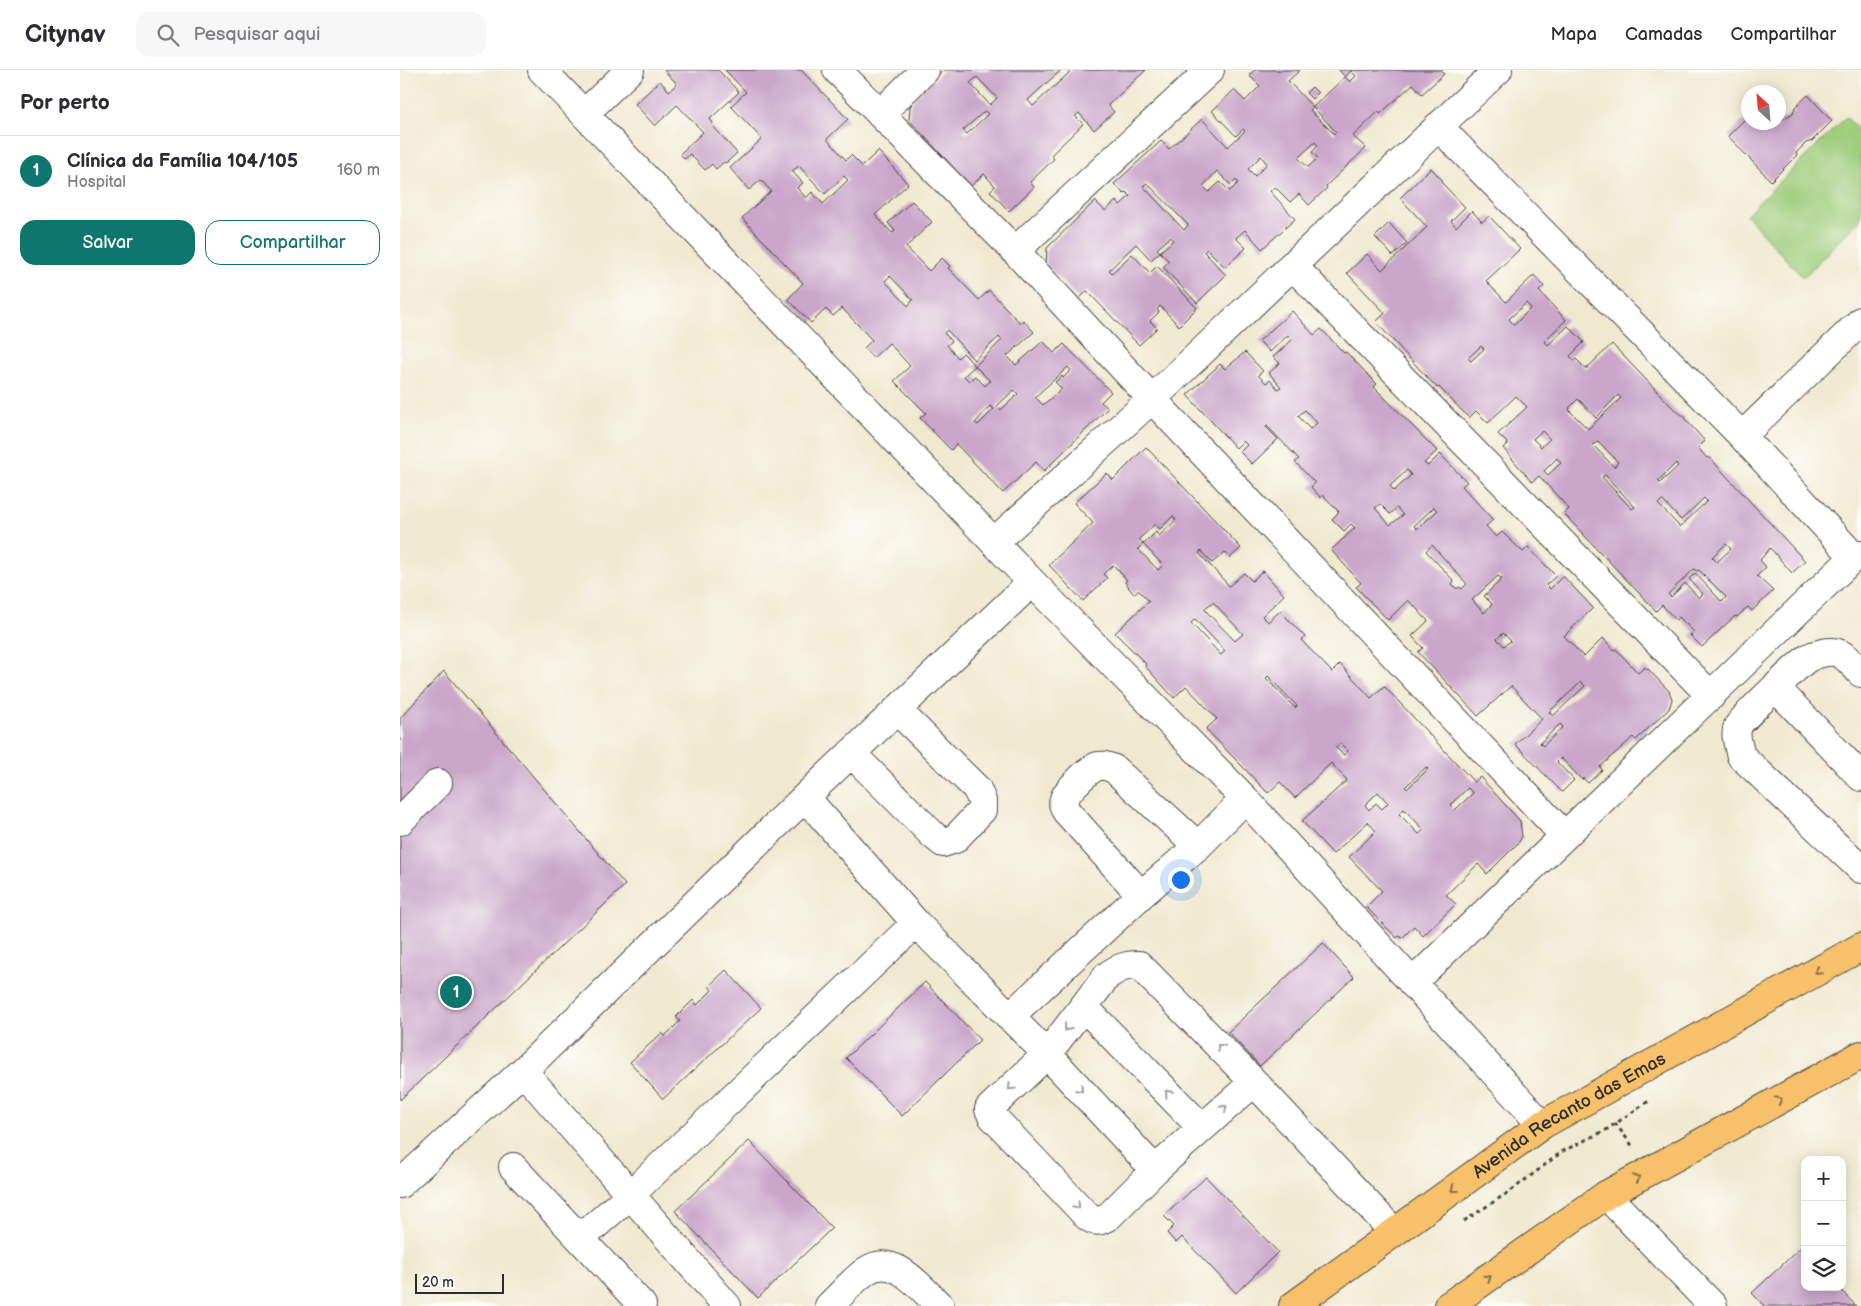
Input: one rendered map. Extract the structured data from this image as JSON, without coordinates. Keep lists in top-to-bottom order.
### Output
{
  "streets": {
    "main road": ["Avenida Recanto das Emas"]
  },
  "scale_bar": "20 m",
  "north": "top left",
  "page": {
    "header": "Citynav",
    "search": "Pesquisar aqui",
    "nav": ["Mapa", "Camadas", "Compartilhar"],
    "heading": "Por perto",
    "list": [
      {
        "mark": "1",
        "name": "Clínica da Família 104/105",
        "note": "Hospital",
        "value": "160 m"
      }
    ],
    "buttons": ["Salvar", "Compartilhar"],
    "pins": "1",
    "map_buttons": ["+", "−"],
    "scale": "20 m"
  }
}
